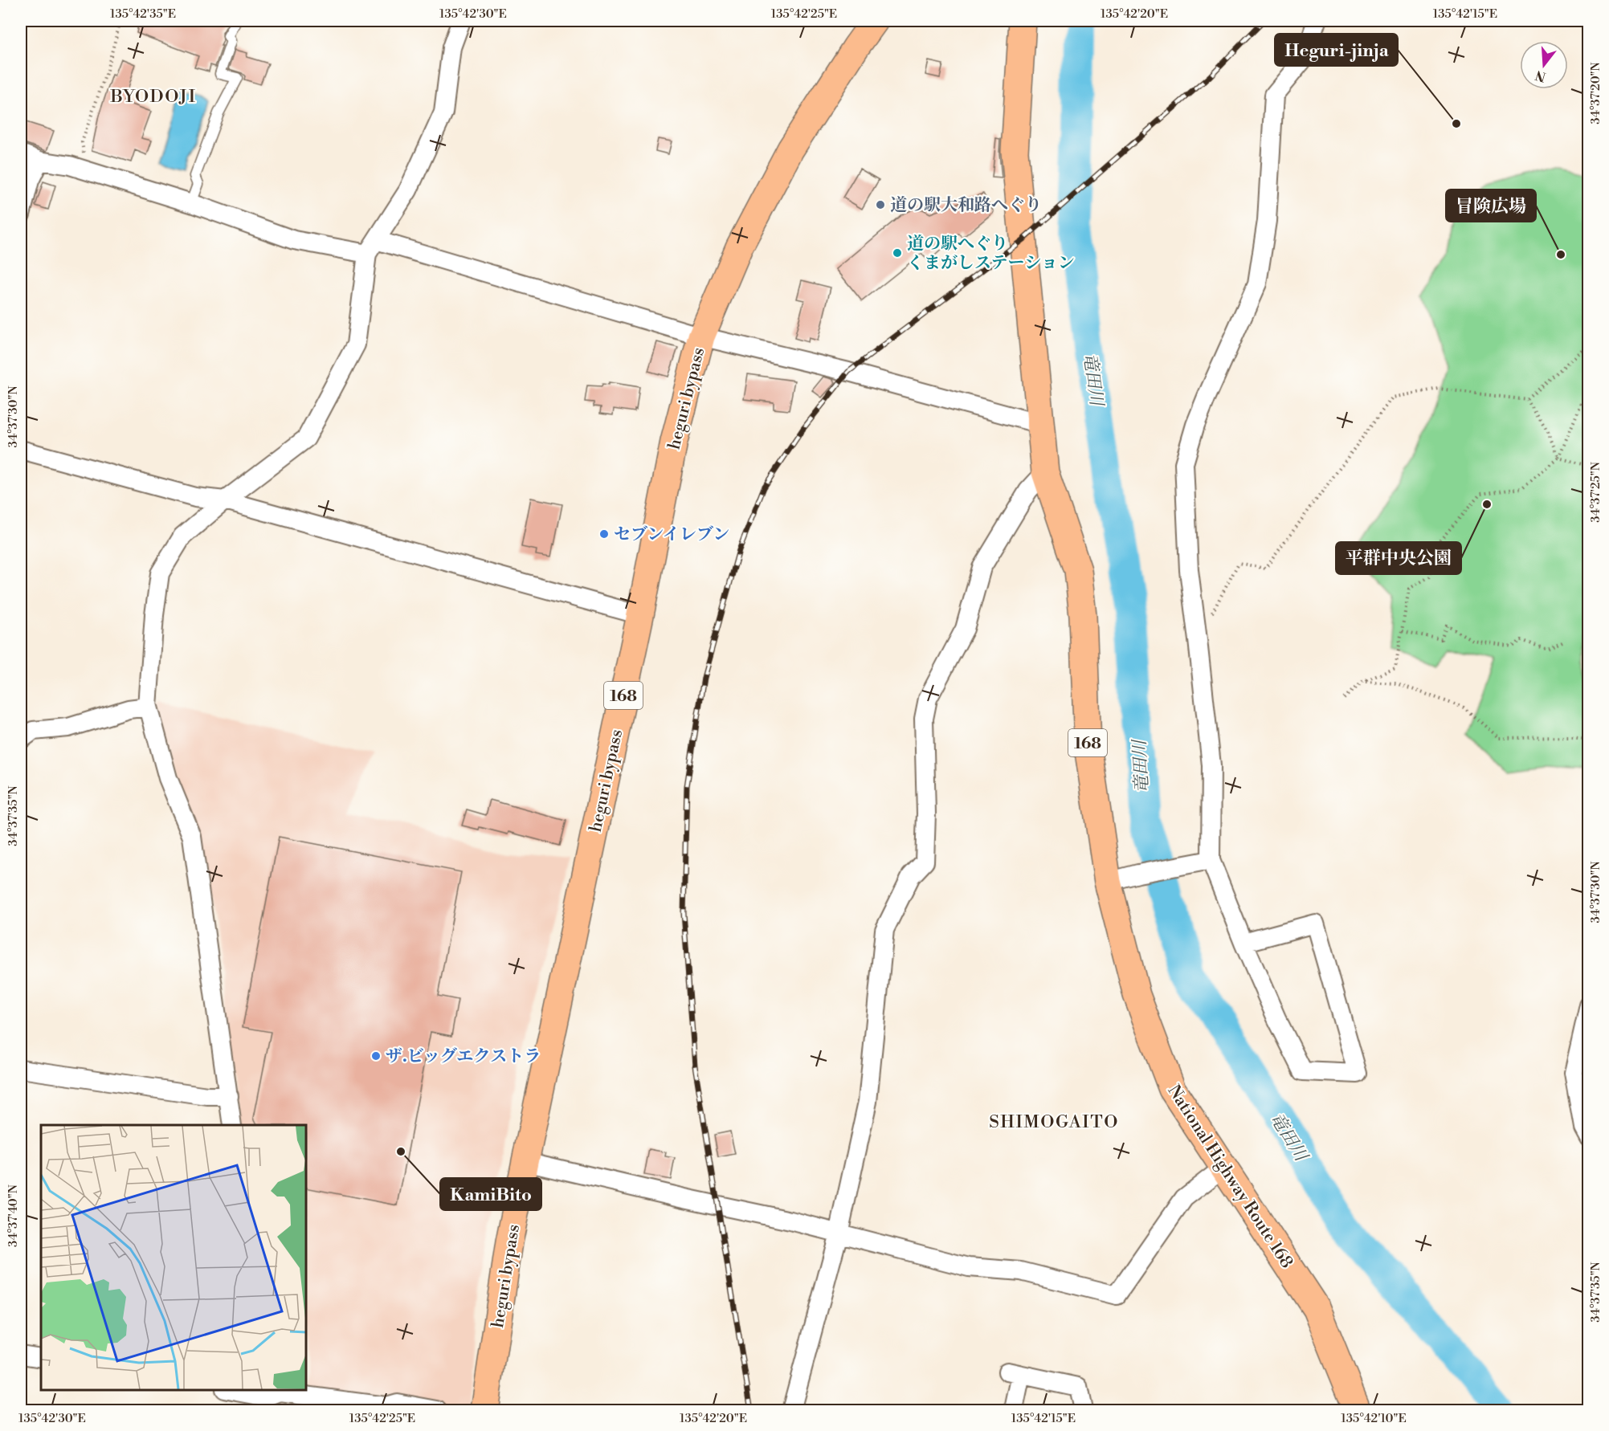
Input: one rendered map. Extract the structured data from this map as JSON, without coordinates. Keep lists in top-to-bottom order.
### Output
{
  "streets": {
    "highway": ["heguri bypass", "168", "National Highway Route 168"]
  },
  "districts": ["BYODOJI", "SHIMOGAITO"],
  "water": ["竜田川"],
  "places": [
    "Heguri-jinja",
    "道の駅大和路へぐり",
    "道の駅へぐり くまがしステーション",
    "冒険広場",
    "平群中央公園",
    "セブンイレブン",
    "ザ.ビッグエクストラ",
    "KamiBito"
  ],
  "north": "bottom",
  "coordinates": [
    "135°42'35\"E",
    "135°42'30\"E",
    "135°42'25\"E",
    "135°42'20\"E",
    "135°42'15\"E",
    "34°37'20\"N",
    "34°37'30\"N",
    "34°37'25\"N",
    "34°37'35\"N",
    "34°37'40\"N",
    "135°42'10\"E"
  ]
}
